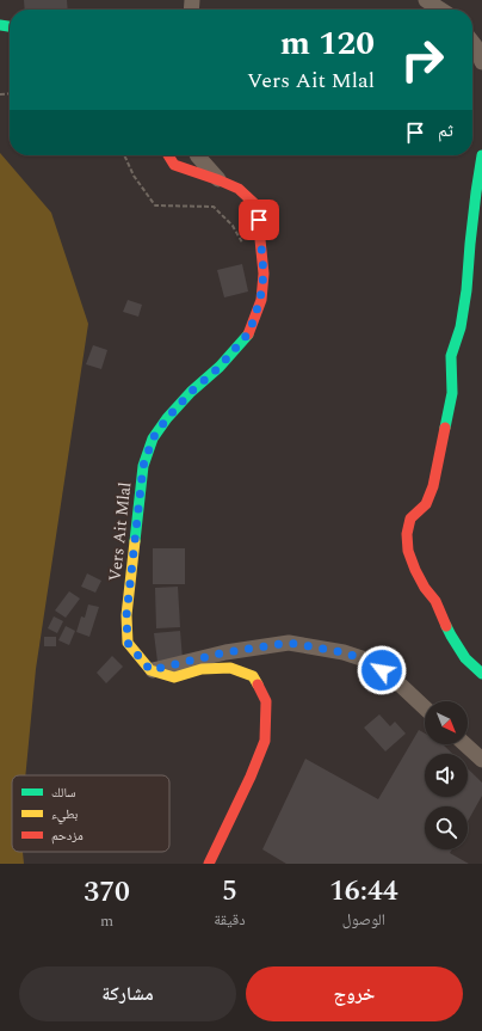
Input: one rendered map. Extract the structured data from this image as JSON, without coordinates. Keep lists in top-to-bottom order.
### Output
{
  "streets": {
    "street": ["Vers Ait Mlal"]
  },
  "legend": ["سالك", "بطيء", "مزدحم"],
  "north": "bottom right",
  "page": {
    "turn": ["120 m", "Vers Ait Mlal"],
    "then": "ثم",
    "eta": [
      "16:44",
      "الوصول",
      "5",
      "دقيقة",
      "370",
      "m"
    ],
    "buttons": ["خروج", "مشاركة"]
  }
}
